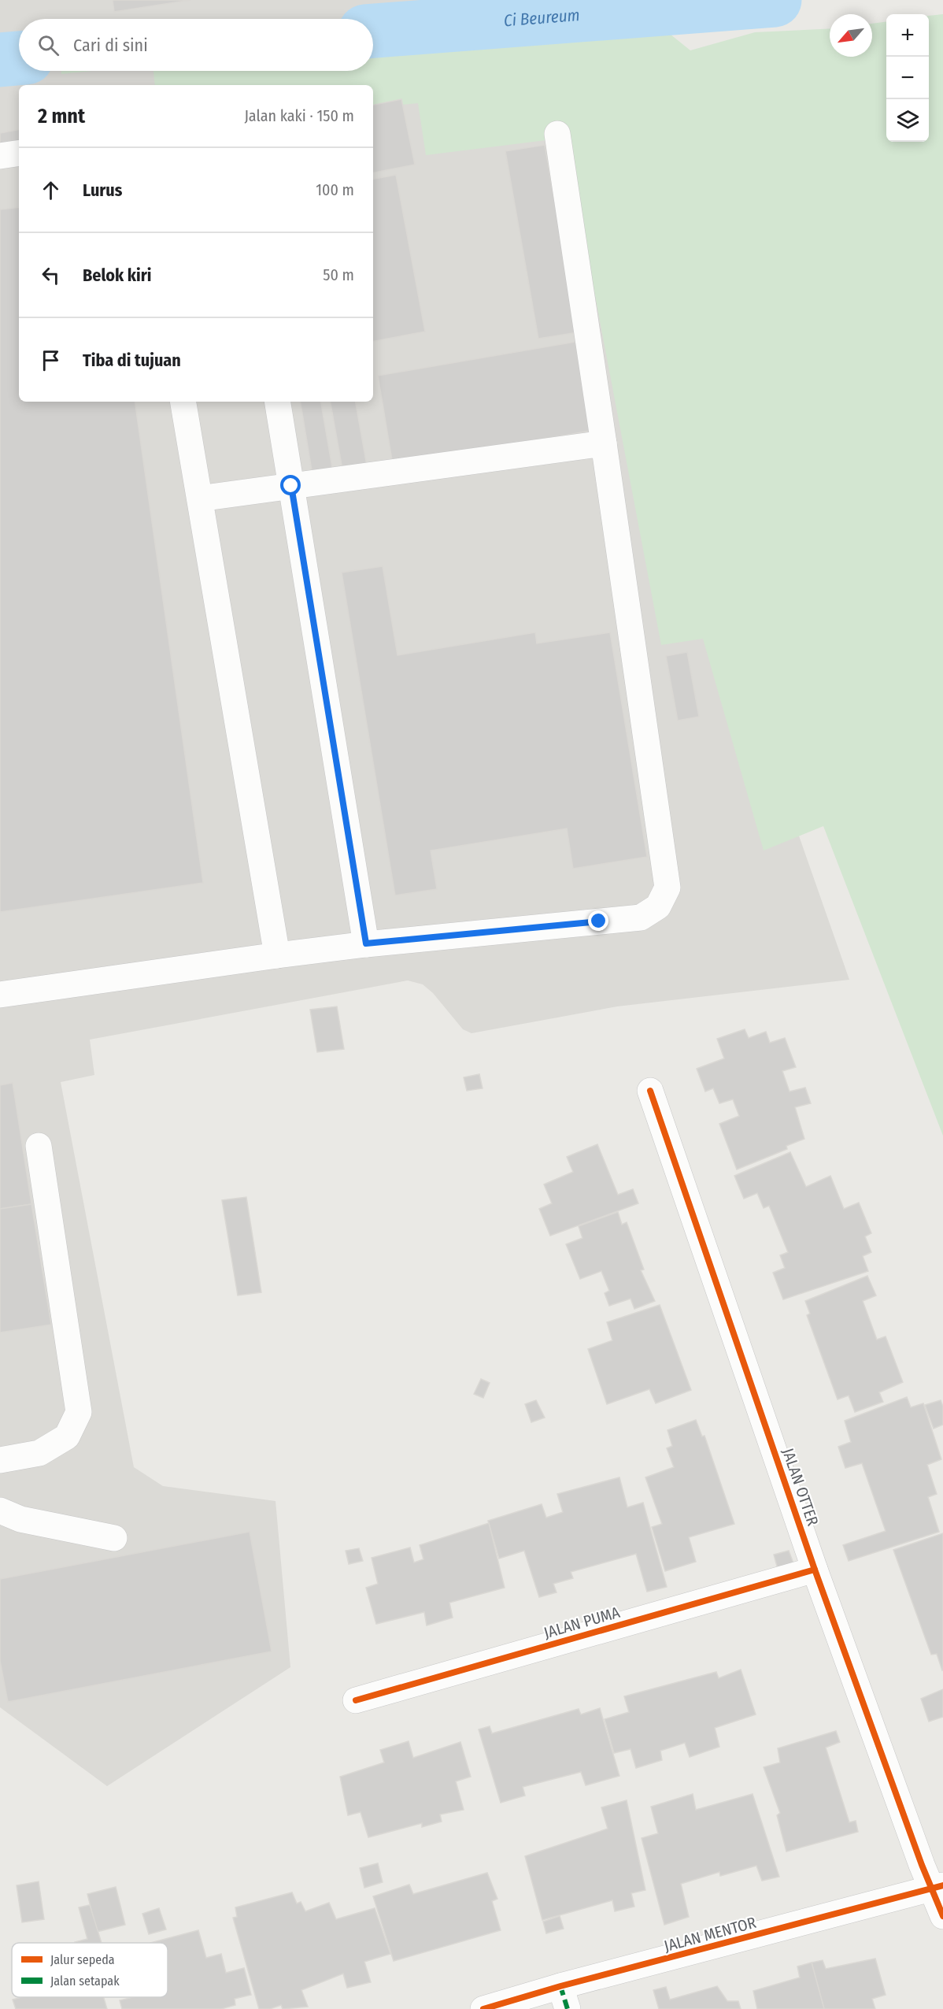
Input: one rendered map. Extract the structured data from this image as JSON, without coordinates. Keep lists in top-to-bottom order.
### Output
{
  "streets": {
    "street": ["JALAN OTTER", "JALAN PUMA", "JALAN MENTOR"]
  },
  "crossings": [
    ["JALAN OTTER", "JALAN PUMA"],
    ["JALAN OTTER", "JALAN MENTOR"]
  ],
  "water": ["Ci Beureum"],
  "legend": ["Jalur sepeda", "Jalan setapak"],
  "north": "bottom left",
  "page": {
    "map_buttons": ["+", "−"],
    "search": "Cari di sini",
    "heading": ["2 mnt", "Jalan kaki · 150 m"],
    "list": [
      ["Lurus", "100 m"],
      ["Belok kiri", "50 m"],
      "Tiba di tujuan"
    ]
  }
}
